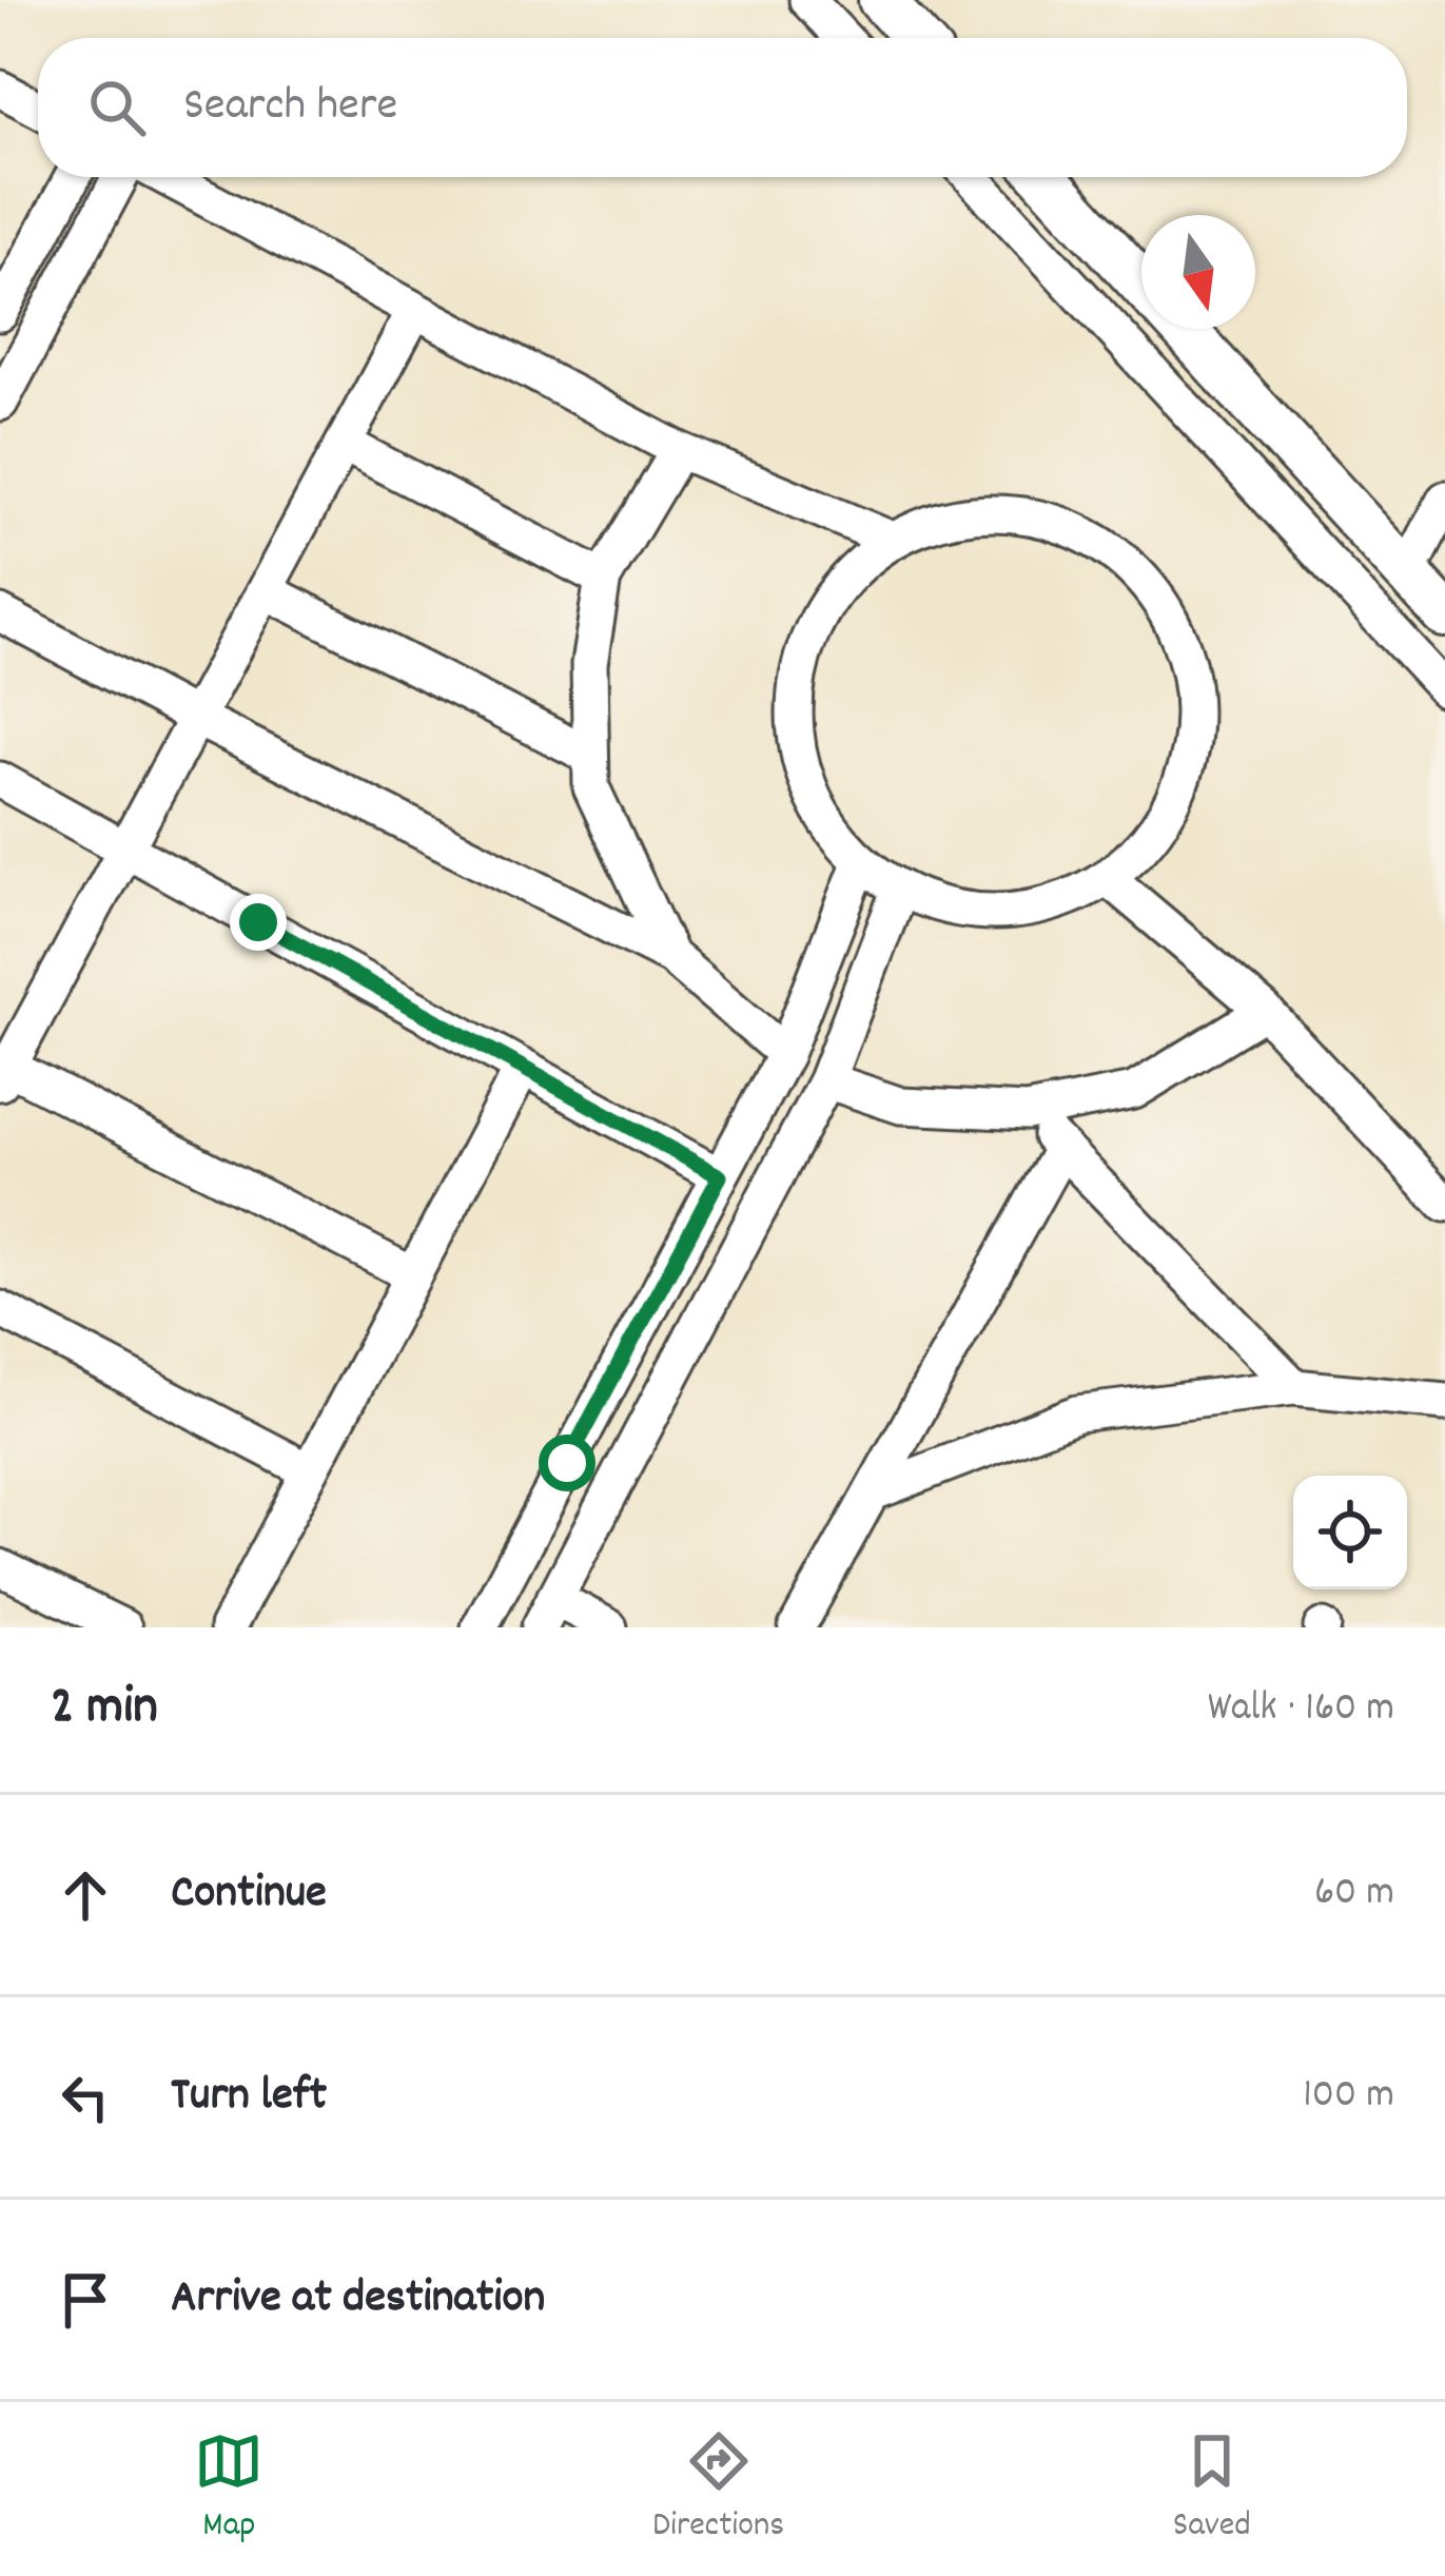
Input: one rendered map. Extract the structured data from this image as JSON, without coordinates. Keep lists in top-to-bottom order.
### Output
{
  "north": "bottom",
  "page": {
    "search": "Search here",
    "heading": ["2 min", "Walk · 160 m"],
    "list": [
      ["Continue", "60 m"],
      ["Turn left", "100 m"],
      "Arrive at destination"
    ],
    "nav": ["Map", "Directions", "Saved"]
  }
}
